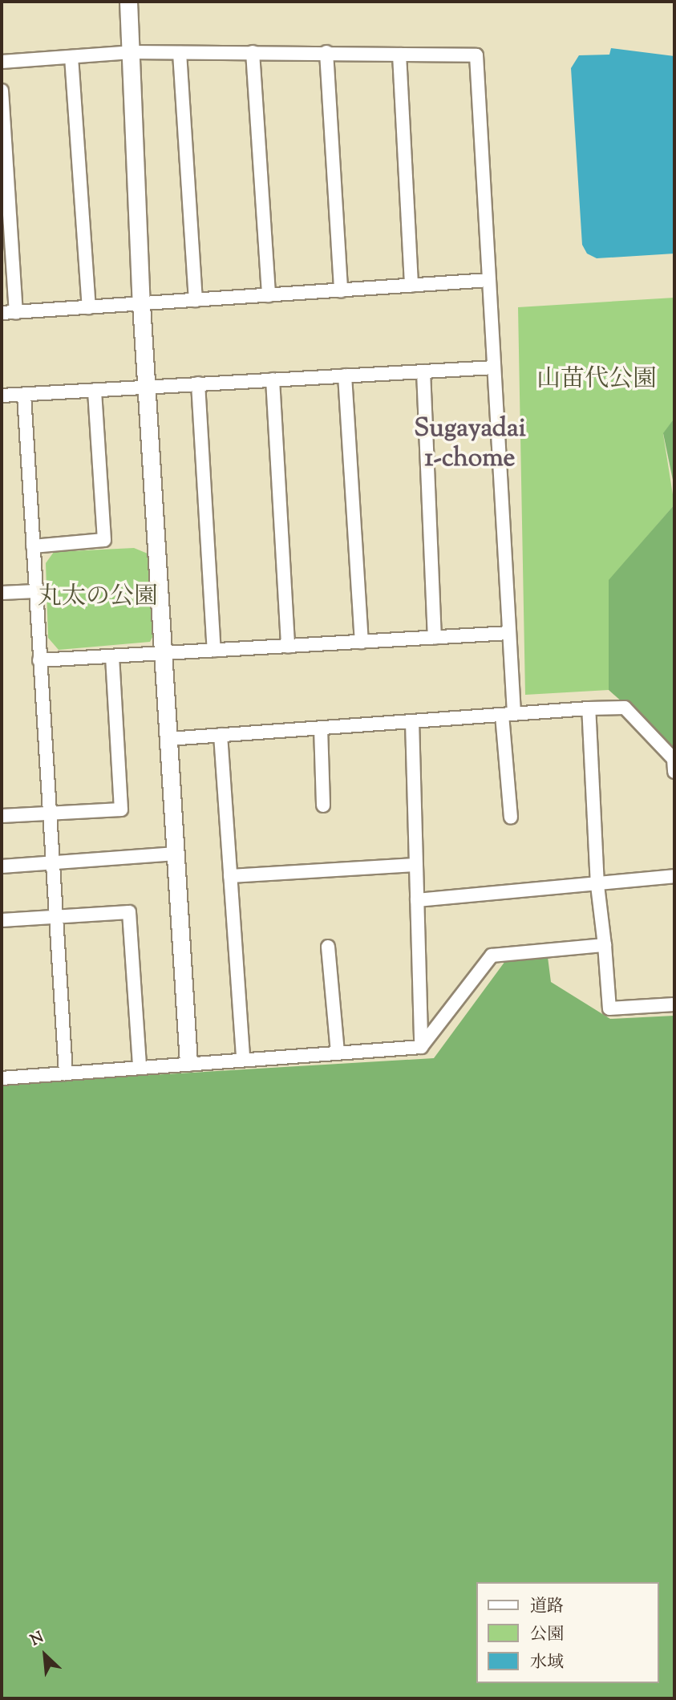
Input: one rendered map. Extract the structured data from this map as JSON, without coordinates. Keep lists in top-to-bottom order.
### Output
{
  "districts": ["Sugayadai 1-chome"],
  "parks": ["山苗代公園", "丸太の公園"],
  "legend": ["道路", "公園", "水域"],
  "north": "top left"
}
